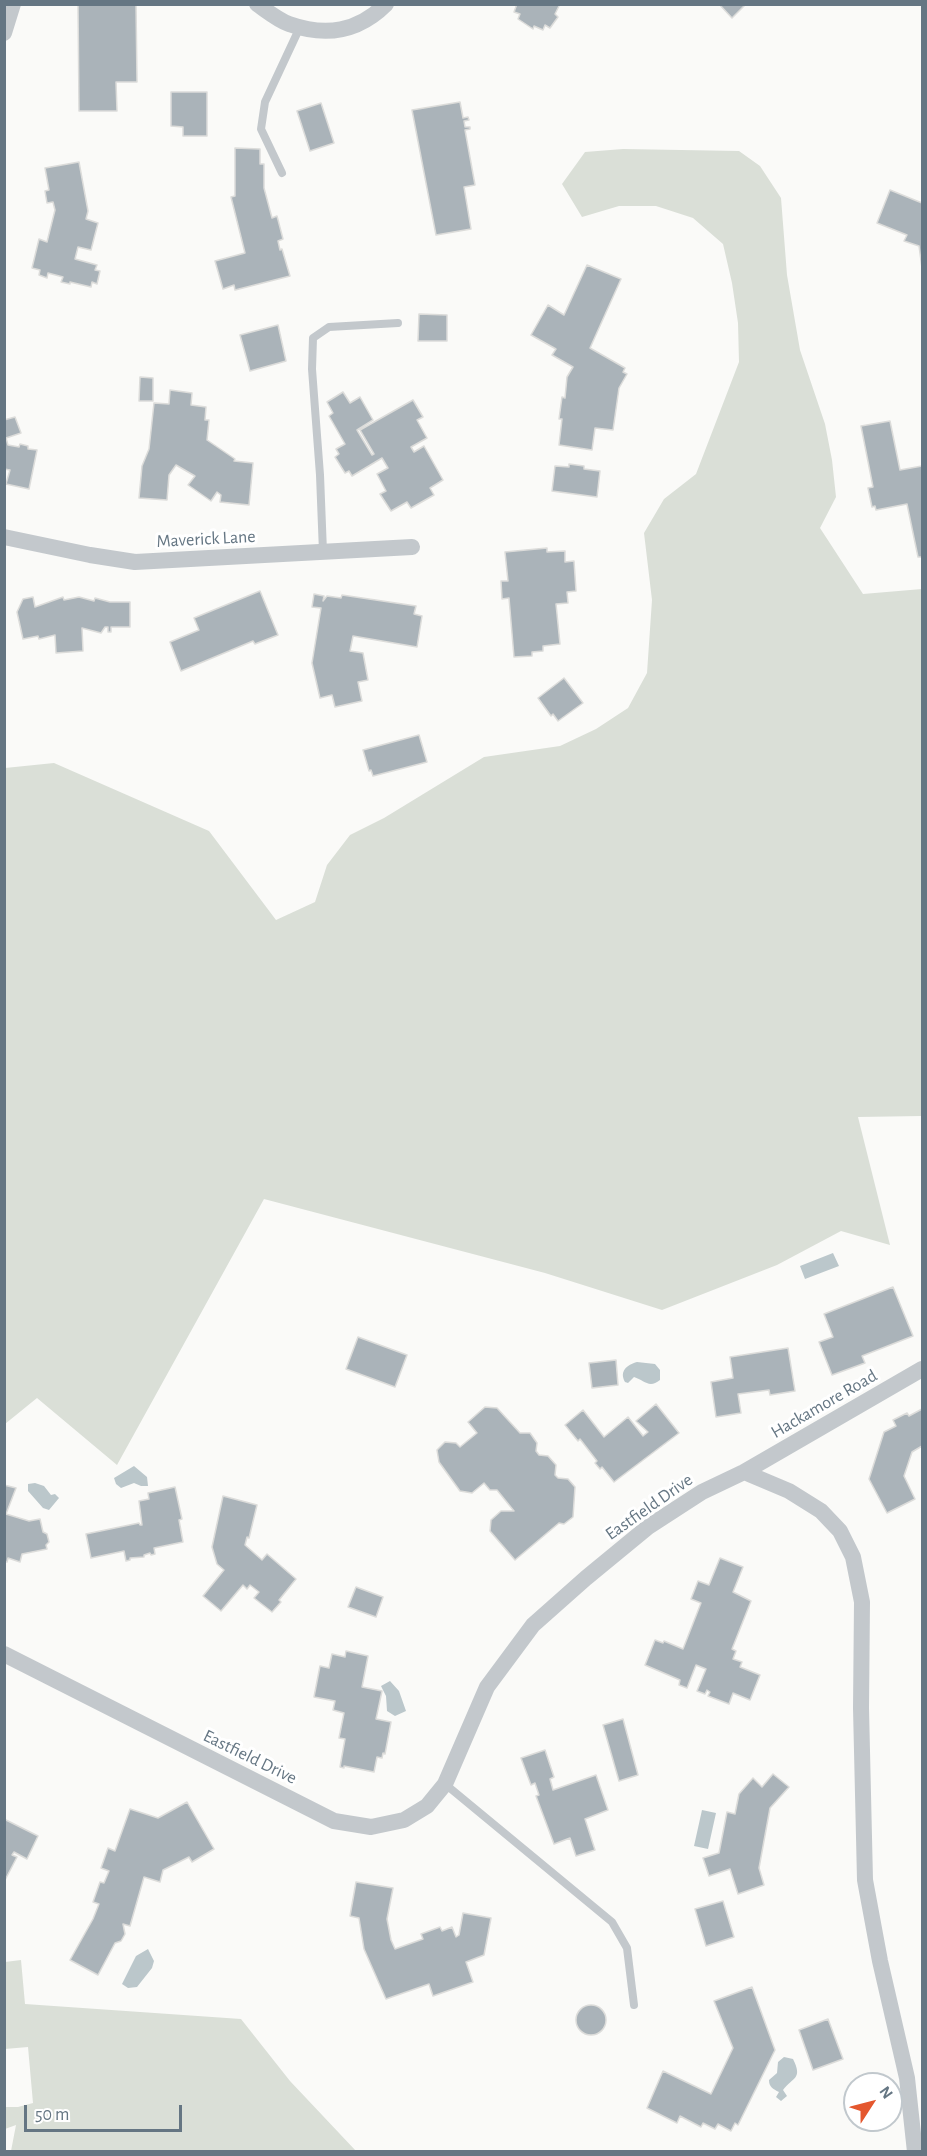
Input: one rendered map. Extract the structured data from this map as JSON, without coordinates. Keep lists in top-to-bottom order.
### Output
{
  "streets": {
    "street": ["Maverick Lane", "Hackamore Road", "Eastfield Drive"]
  },
  "crossings": [
    ["Hackamore Road", "Eastfield Drive"]
  ],
  "scale_bar": "50 m",
  "north": "top right"
}
